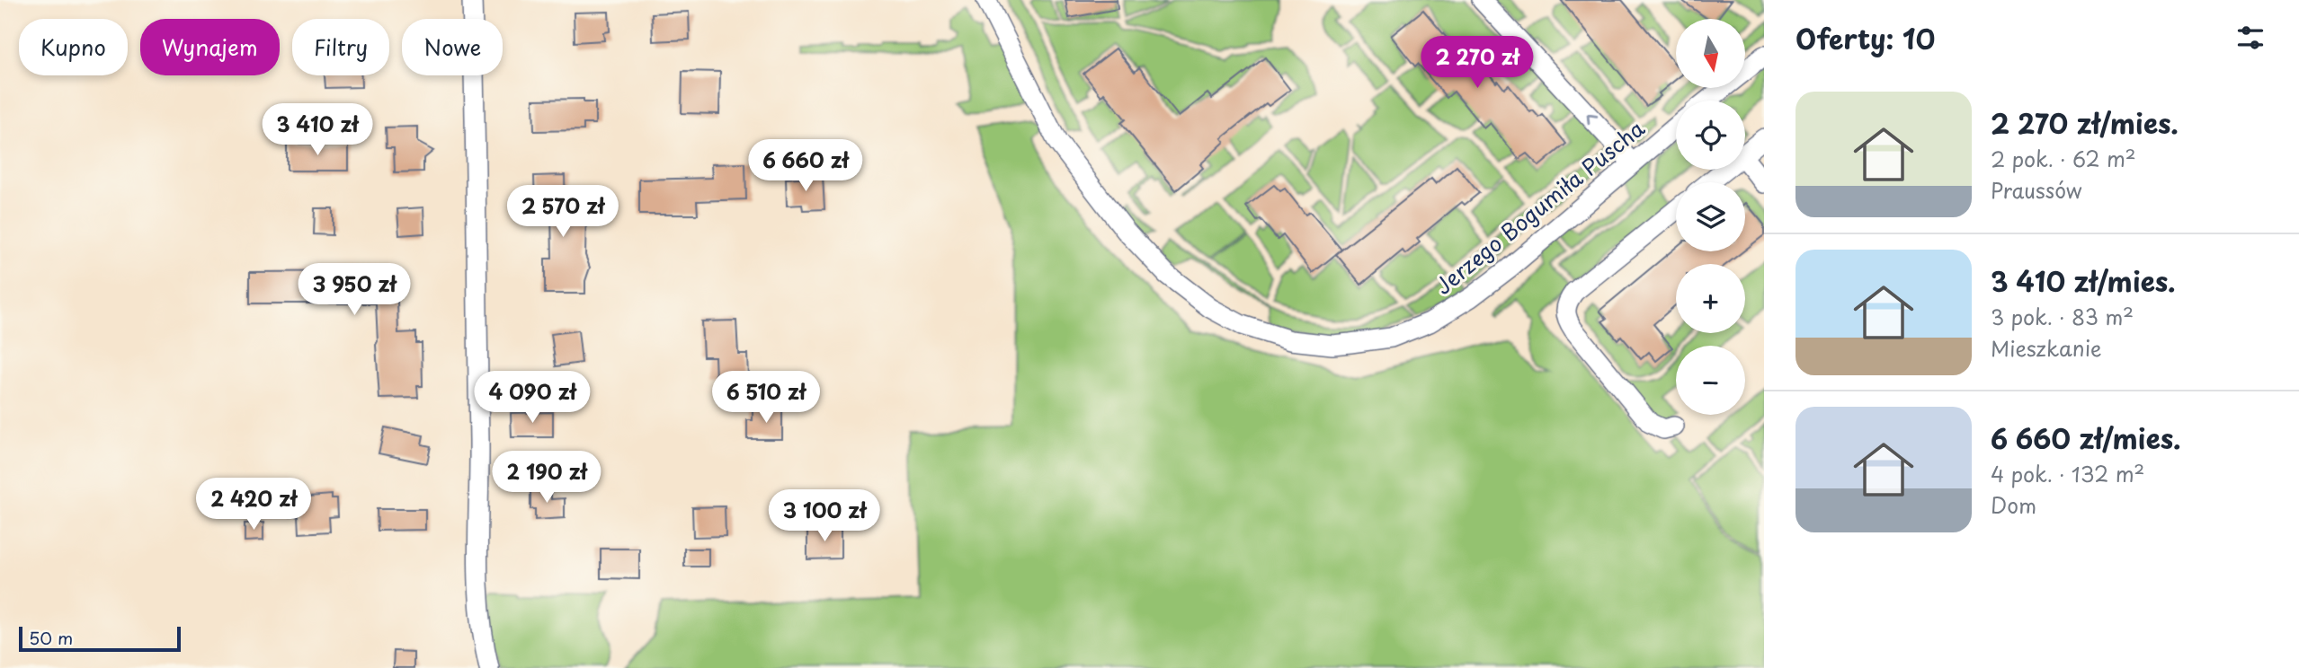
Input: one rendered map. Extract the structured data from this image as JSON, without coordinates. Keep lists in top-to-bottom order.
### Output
{
  "streets": {
    "street": ["Jerzego Bogumiła Puscha"]
  },
  "scale_bar": "50 m",
  "north": "bottom",
  "page": {
    "heading": "Oferty: 10",
    "map_buttons": ["+", "−"],
    "chip": [
      "Kupno",
      "Wynajem",
      "Filtry",
      "Nowe"
    ],
    "price": [
      "2 270 zł",
      "3 410 zł",
      "6 660 zł",
      "2 570 zł",
      "3 950 zł",
      "4 090 zł",
      "6 510 zł",
      "2 190 zł",
      "2 420 zł",
      "3 100 zł"
    ],
    "list": [
      {
        "name": "2 270 zł/mies.",
        "note": "2 pok. · 62 m² · Praussów"
      },
      {
        "name": "3 410 zł/mies.",
        "note": "3 pok. · 83 m² · Mieszkanie"
      },
      {
        "name": "6 660 zł/mies.",
        "note": "4 pok. · 132 m² · Dom"
      }
    ],
    "scale": "50 m"
  }
}
